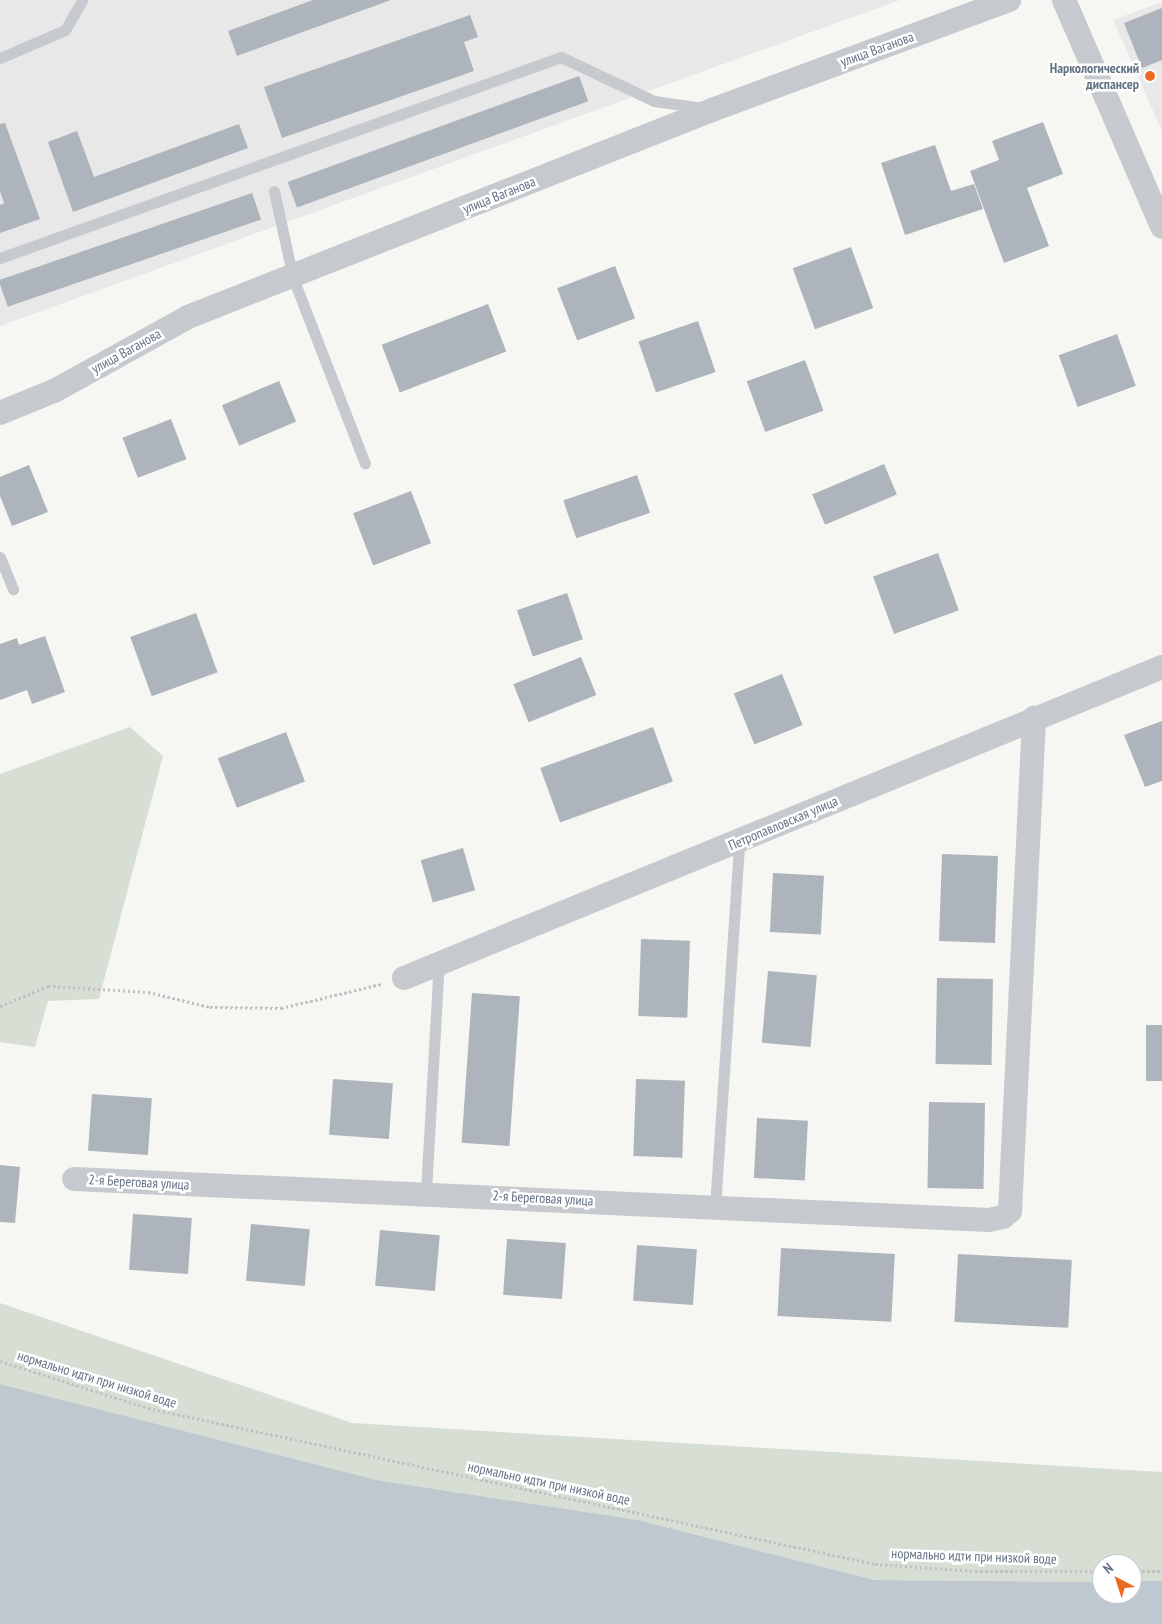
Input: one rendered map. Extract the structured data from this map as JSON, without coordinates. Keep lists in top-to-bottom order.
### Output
{
  "streets": {
    "street": ["улица Ваганова", "Петропавловская улица", "2-я Береговая улица"],
    "path": ["нормально идти при низкой воде"]
  },
  "crossings": [
    ["Петропавловская улица", "2-я Береговая улица"]
  ],
  "places": ["Наркологический диспансер"],
  "north": "top left"
}
